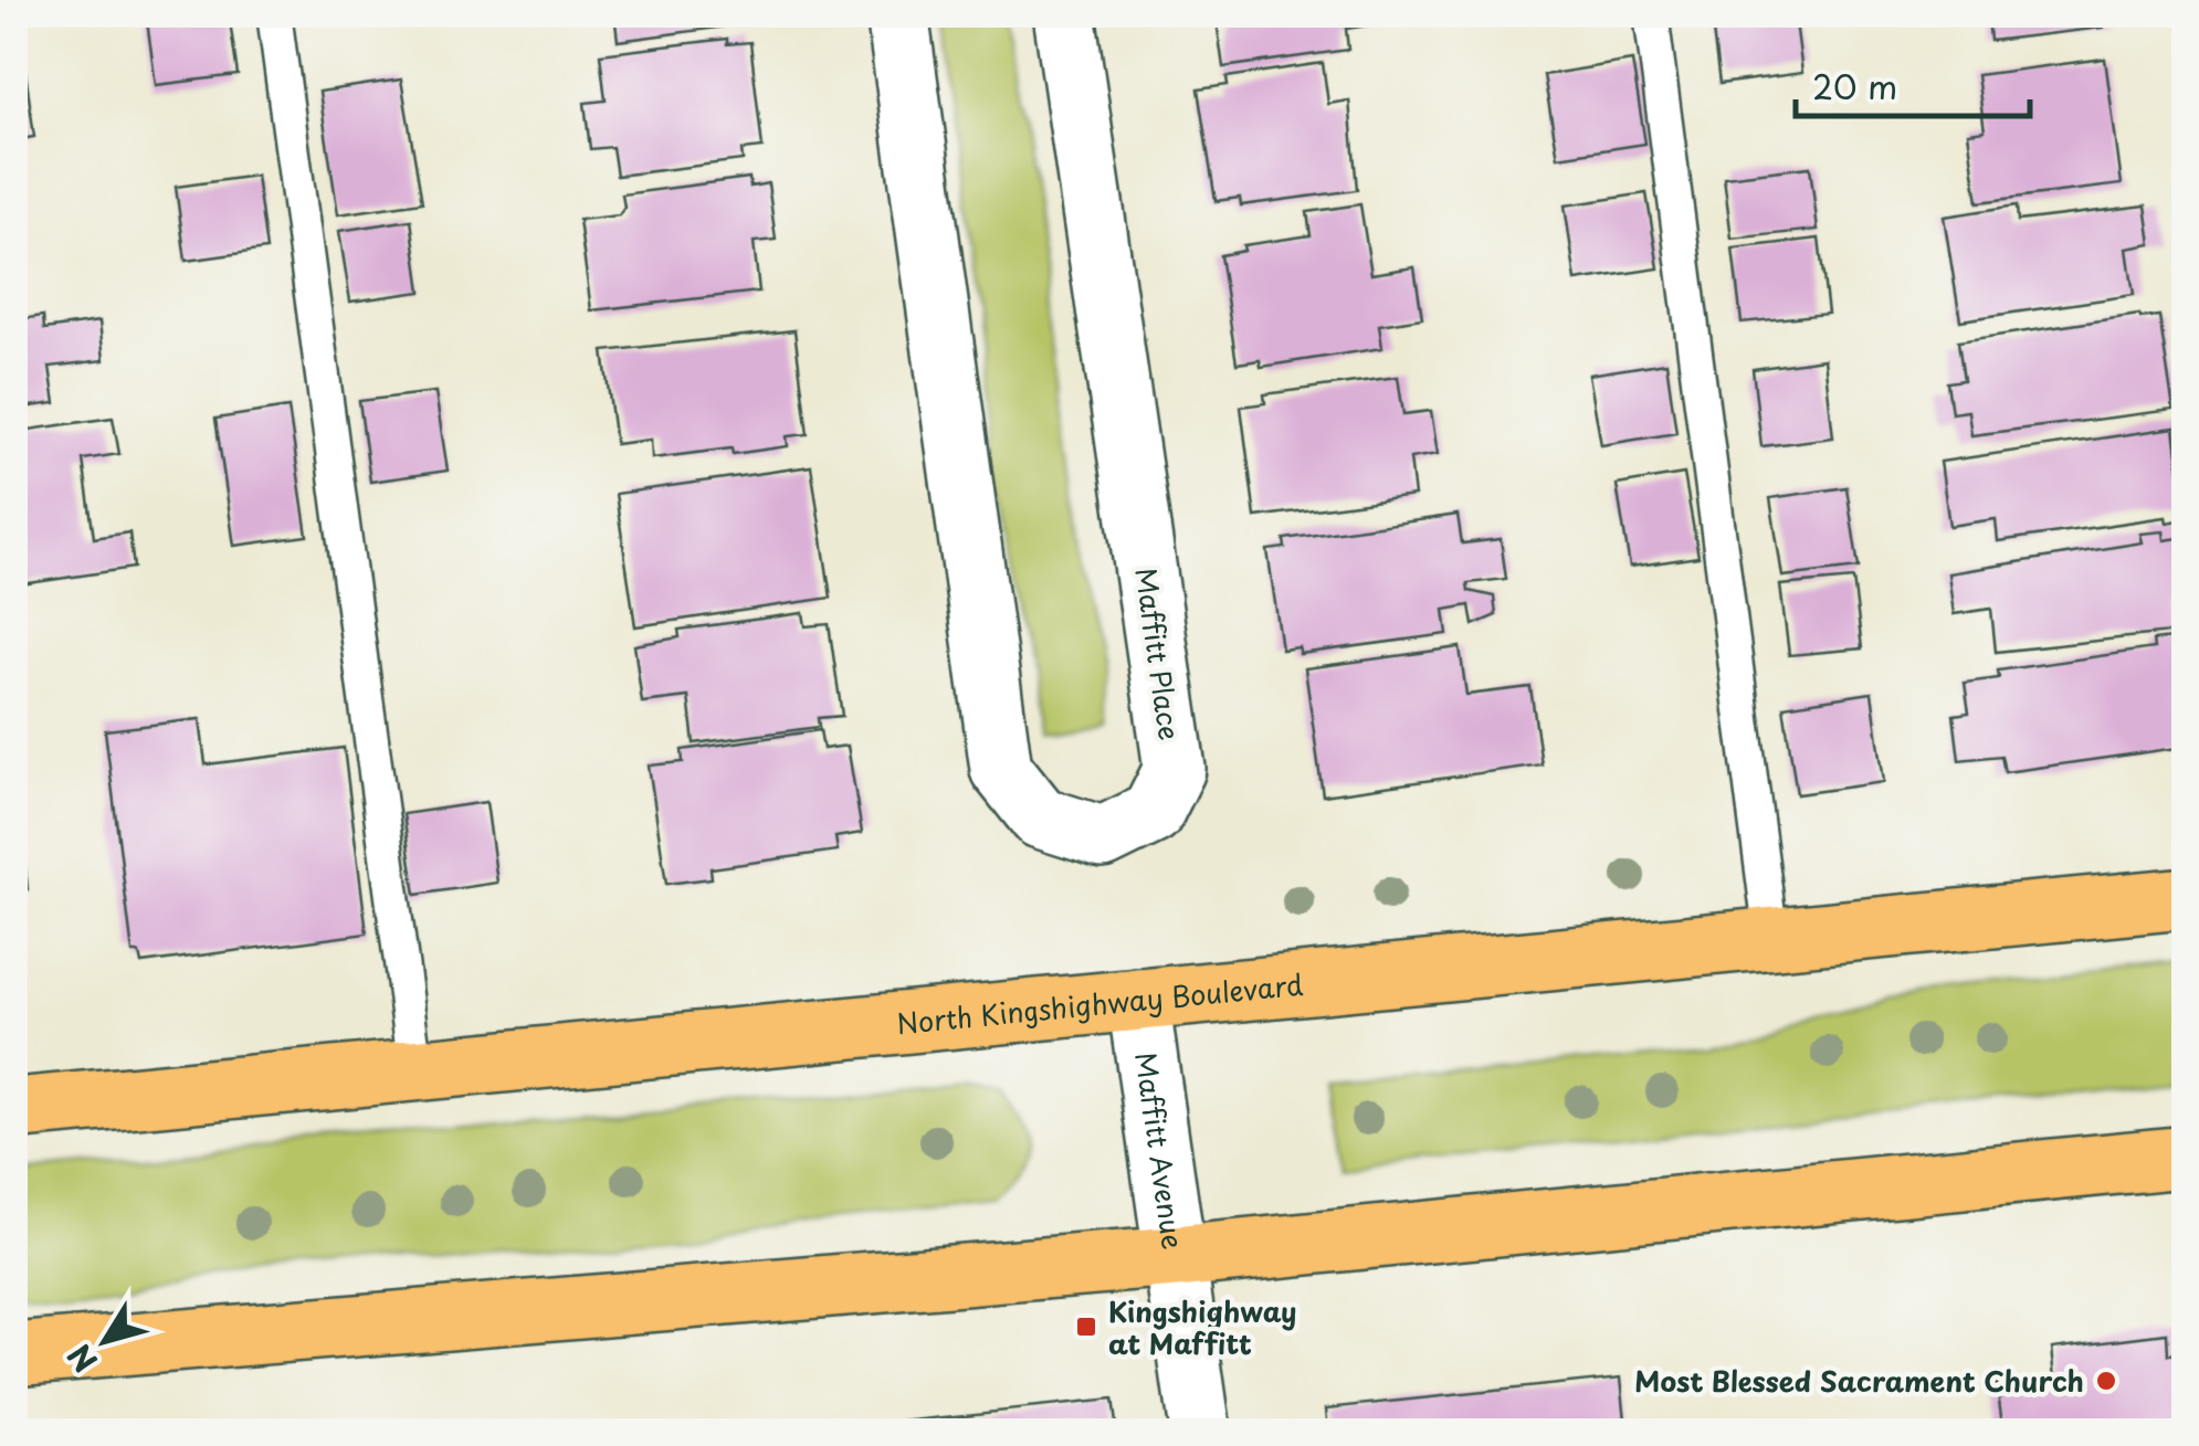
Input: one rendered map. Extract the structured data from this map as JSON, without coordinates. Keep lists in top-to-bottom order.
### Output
{
  "streets": {
    "main road": ["North Kingshighway Boulevard"],
    "street": ["Maffitt Place", "Maffitt Avenue"]
  },
  "crossings": [
    ["North Kingshighway Boulevard", "Maffitt Avenue"]
  ],
  "places": {
    "transit": ["Kingshighway at Maffitt"],
    "other": ["Most Blessed Sacrament Church"]
  },
  "scale_bar": "20 m",
  "north": "bottom left"
}
